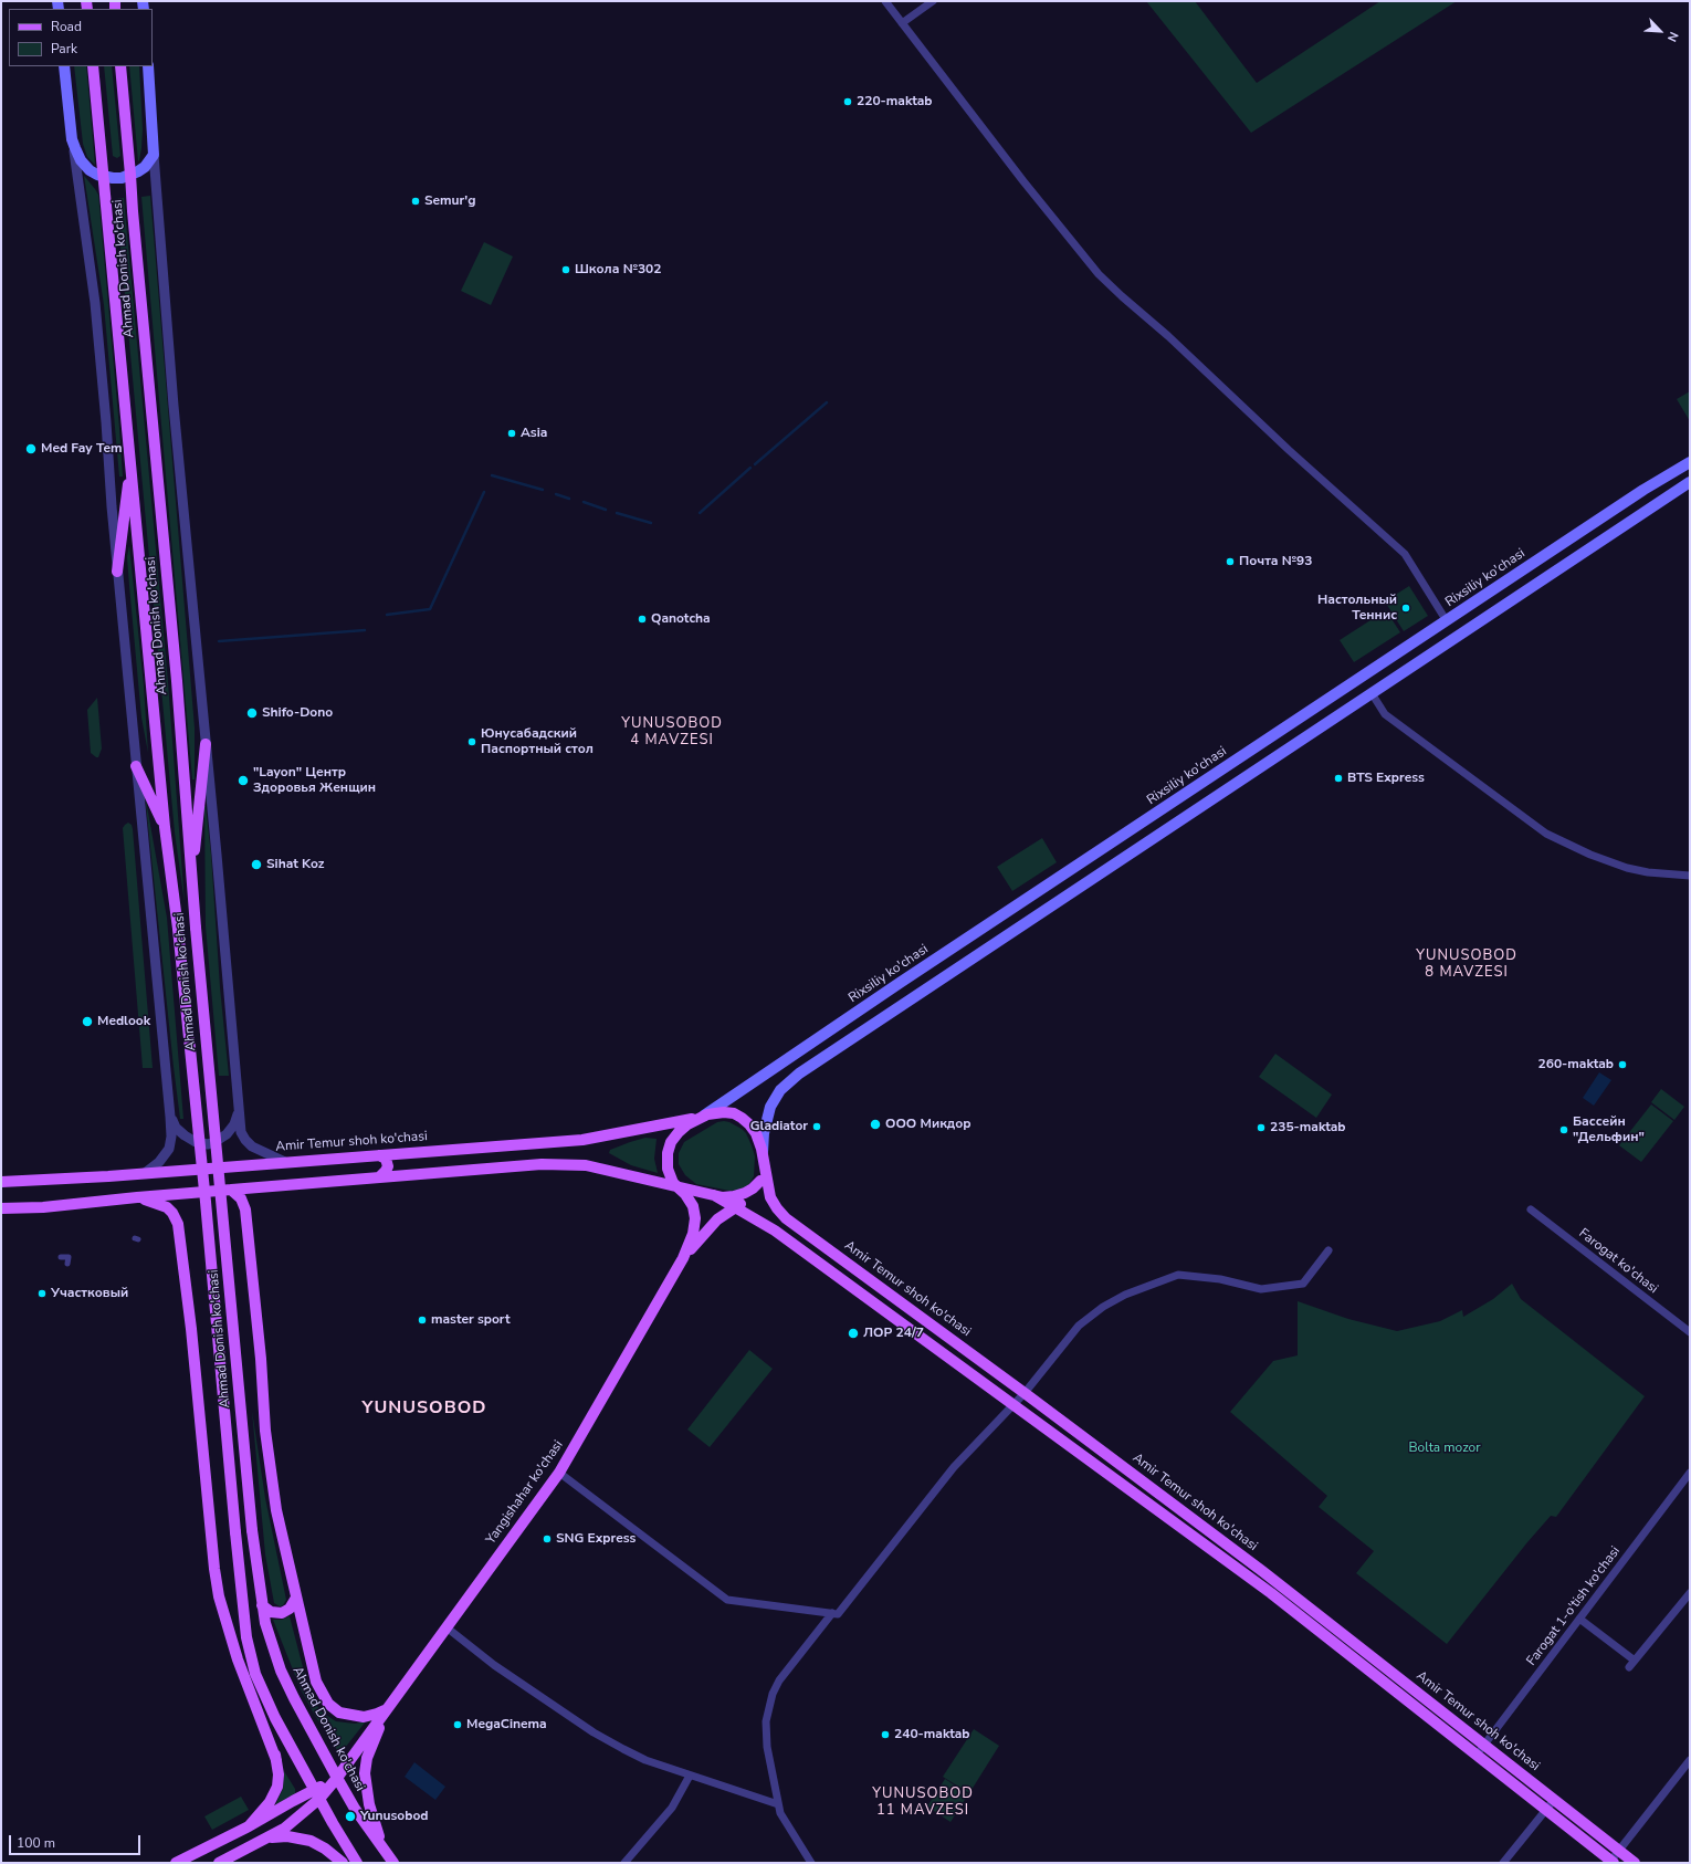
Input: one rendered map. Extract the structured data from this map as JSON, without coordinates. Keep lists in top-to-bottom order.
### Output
{
  "streets": {
    "main road": [
      "Ahmad Donish ko'chasi",
      "Rixsiliy ko'chasi",
      "Amir Temur shoh ko'chasi",
      "Yangishahar ko'chasi"
    ],
    "street": ["Farogat ko'chasi", "Farogat 1-o'tish ko'chasi"]
  },
  "crossings": [
    ["Ahmad Donish ko'chasi", "Amir Temur shoh ko'chasi"],
    ["Rixsiliy ko'chasi", "Amir Temur shoh ko'chasi"],
    ["Rixsiliy ko'chasi", "Yangishahar ko'chasi"],
    ["Amir Temur shoh ko'chasi", "Yangishahar ko'chasi"],
    ["Amir Temur shoh ko'chasi", "Farogat 1-o'tish ko'chasi"]
  ],
  "districts": [
    "YUNUSOBOD 4 MAVZESI",
    "YUNUSOBOD 8 MAVZESI",
    "YUNUSOBOD",
    "YUNUSOBOD 11 MAVZESI"
  ],
  "parks": ["Bolta mozor"],
  "places": [
    "220-maktab",
    "Semur'g",
    "Школа №302",
    "Asia",
    "Med Fay Tem",
    "Почта №93",
    "Настольный Теннис",
    "Qanotcha",
    "Shifo-Dono",
    "Юнусабадский Паспортный стол",
    "BTS Express",
    "\"Layon\" Центр Здоровья Женщин",
    "Sihat Koz",
    "Medlook",
    "260-maktab",
    "ООО Микдор",
    "Gladiator",
    "235-maktab",
    "Бассейн \"Дельфин\"",
    "Участковый",
    "master sport",
    "ЛОР 24/7",
    "SNG Express",
    "MegaCinema",
    "240-maktab",
    "Yunusobod"
  ],
  "legend": ["Road", "Park"],
  "scale_bar": "100 m",
  "north": "bottom right"
}
